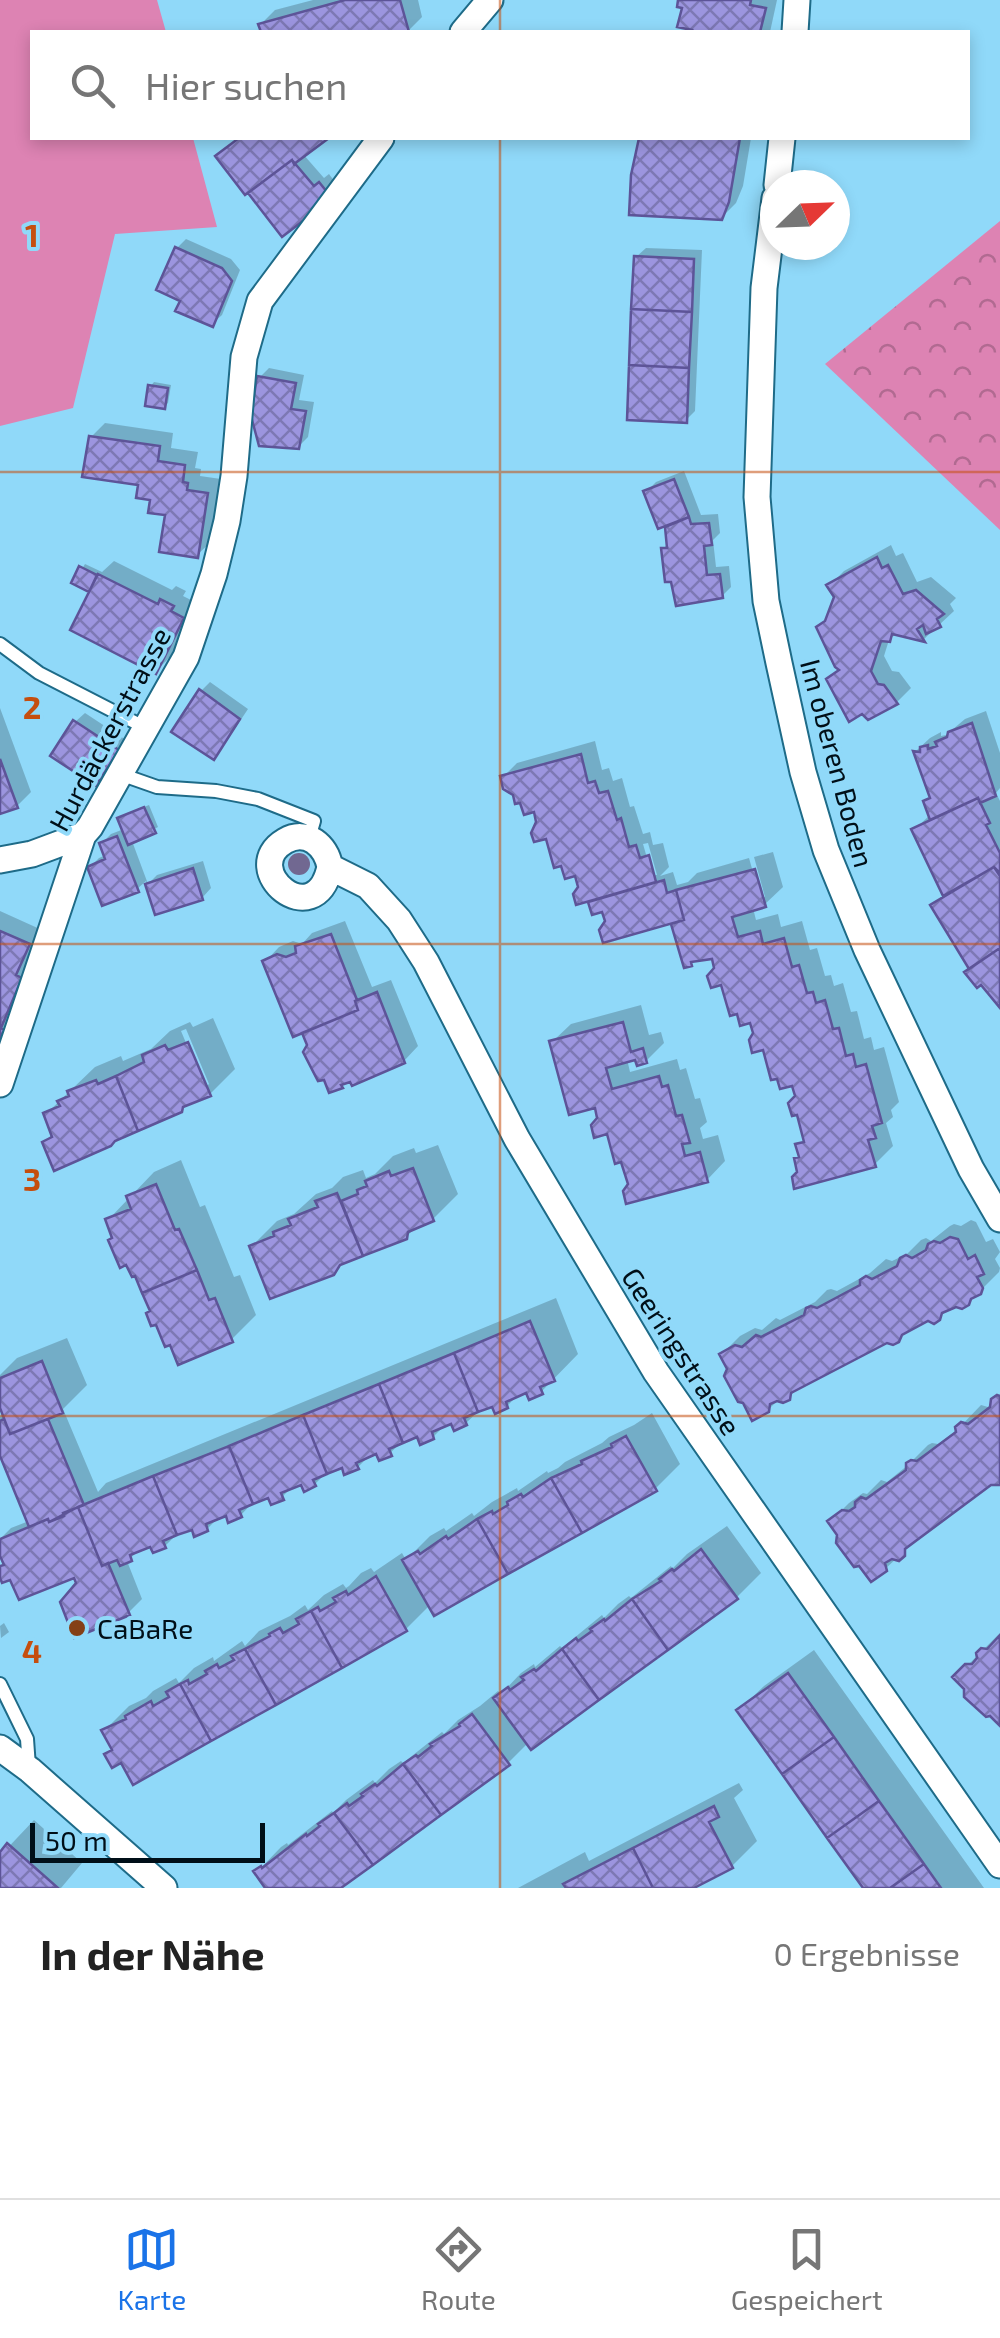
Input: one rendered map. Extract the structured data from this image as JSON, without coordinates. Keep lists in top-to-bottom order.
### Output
{
  "streets": {
    "street": ["Hurdäckerstrasse", "Im oberen Boden", "Geeringstrasse"]
  },
  "places": ["CaBaRe"],
  "scale_bar": "50 m",
  "north": "top right",
  "page": {
    "search": "Hier suchen",
    "scale": "50 m",
    "heading": ["In der Nähe", "0 Ergebnisse"],
    "nav": ["Karte", "Route", "Gespeichert"]
  },
  "grid": {
    "rows": [
      "1",
      "2",
      "3",
      "4"
    ]
  }
}
